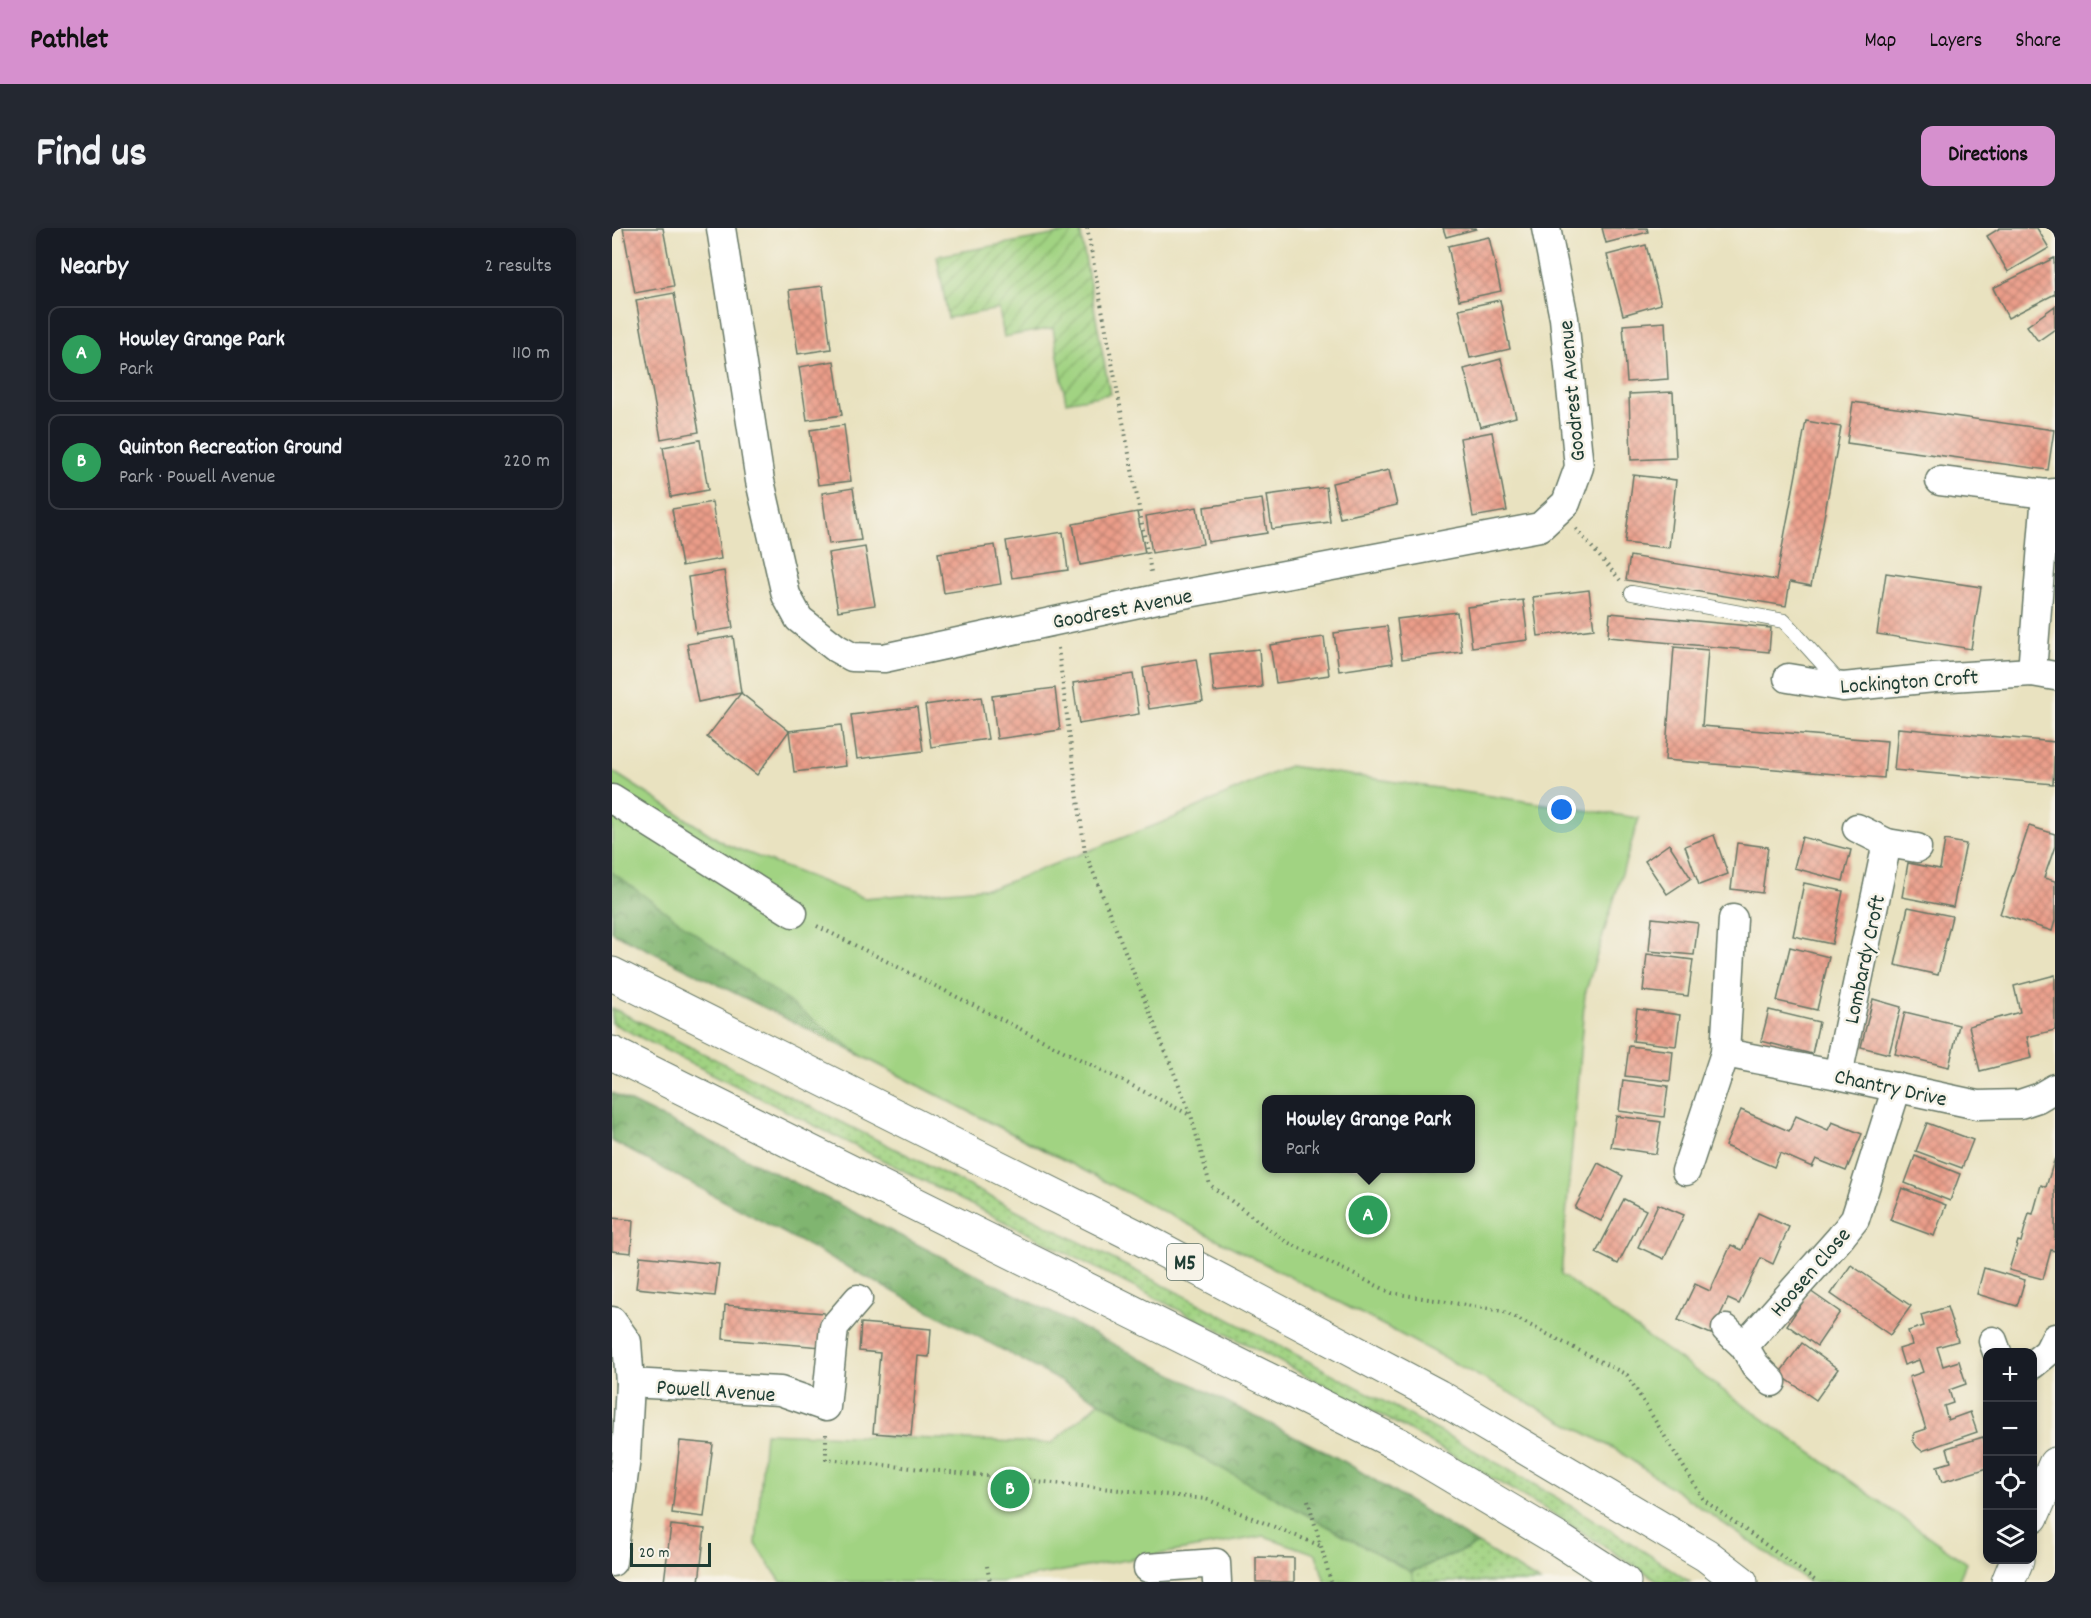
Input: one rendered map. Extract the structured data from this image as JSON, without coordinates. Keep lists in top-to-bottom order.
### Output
{
  "streets": {
    "main road": ["M5"],
    "street": [
      "Goodrest Avenue",
      "Lockington Croft",
      "Lombardy Croft",
      "Chantry Drive",
      "Hoosen Close",
      "Powell Avenue"
    ]
  },
  "crossings": [
    ["Lombardy Croft", "Chantry Drive"],
    ["Chantry Drive", "Hoosen Close"]
  ],
  "scale_bar": "20 m",
  "page": {
    "header": "Pathlet",
    "nav": ["Map", "Layers", "Share"],
    "title": "Find us",
    "buttons": "Directions",
    "heading": ["Nearby", "2 results"],
    "list": [
      {
        "mark": "A",
        "name": "Howley Grange Park",
        "note": "Park",
        "value": "110 m"
      },
      {
        "mark": "B",
        "name": "Quinton Recreation Ground",
        "note": "Park · Powell Avenue",
        "value": "220 m"
      }
    ],
    "popup": ["Howley Grange Park", "Park"],
    "pins": ["A", "B"],
    "map_buttons": ["+", "−"],
    "scale": "20 m"
  }
}
